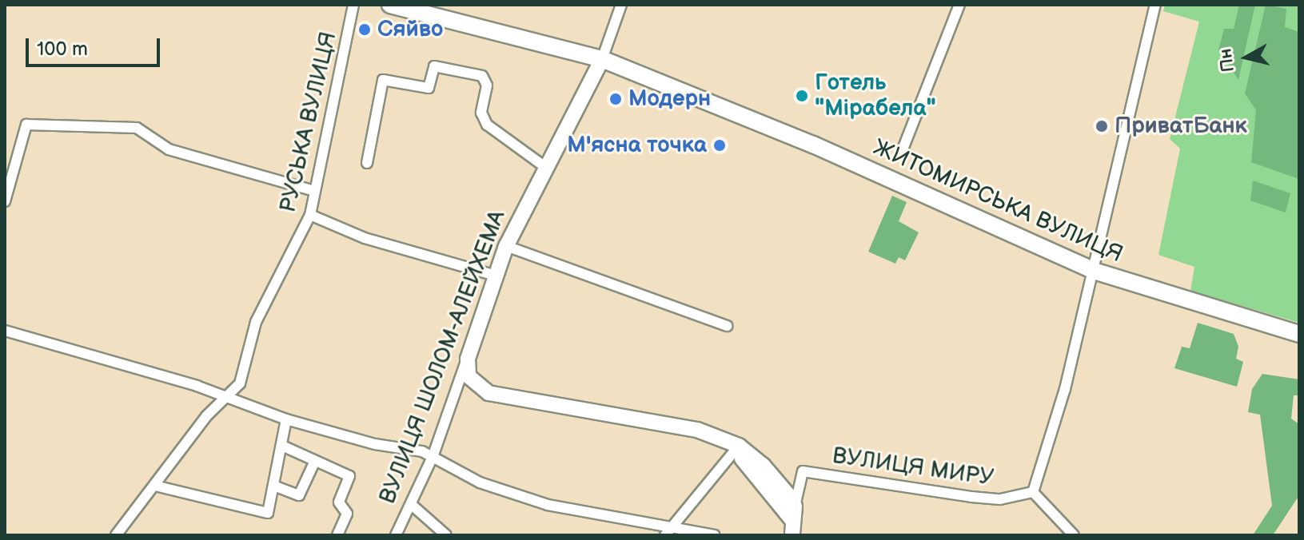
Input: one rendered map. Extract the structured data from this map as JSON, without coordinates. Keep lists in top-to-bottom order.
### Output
{
  "streets": {
    "main road": ["ЖИТОМИРСЬКА ВУЛИЦЯ", "ВУЛИЦЯ ШОЛОМ-АЛЕЙХЕМА"],
    "street": ["РУСЬКА ВУЛИЦЯ", "ВУЛИЦЯ МИРУ"]
  },
  "crossings": [
    ["ЖИТОМИРСЬКА ВУЛИЦЯ", "ВУЛИЦЯ ШОЛОМ-АЛЕЙХЕМА"]
  ],
  "places": [
    "Сяйво",
    "Готель \"Мірабела\"",
    "Модерн",
    "ПриватБанк",
    "М'ясна точка"
  ],
  "scale_bar": "100 m",
  "north": "left"
}
